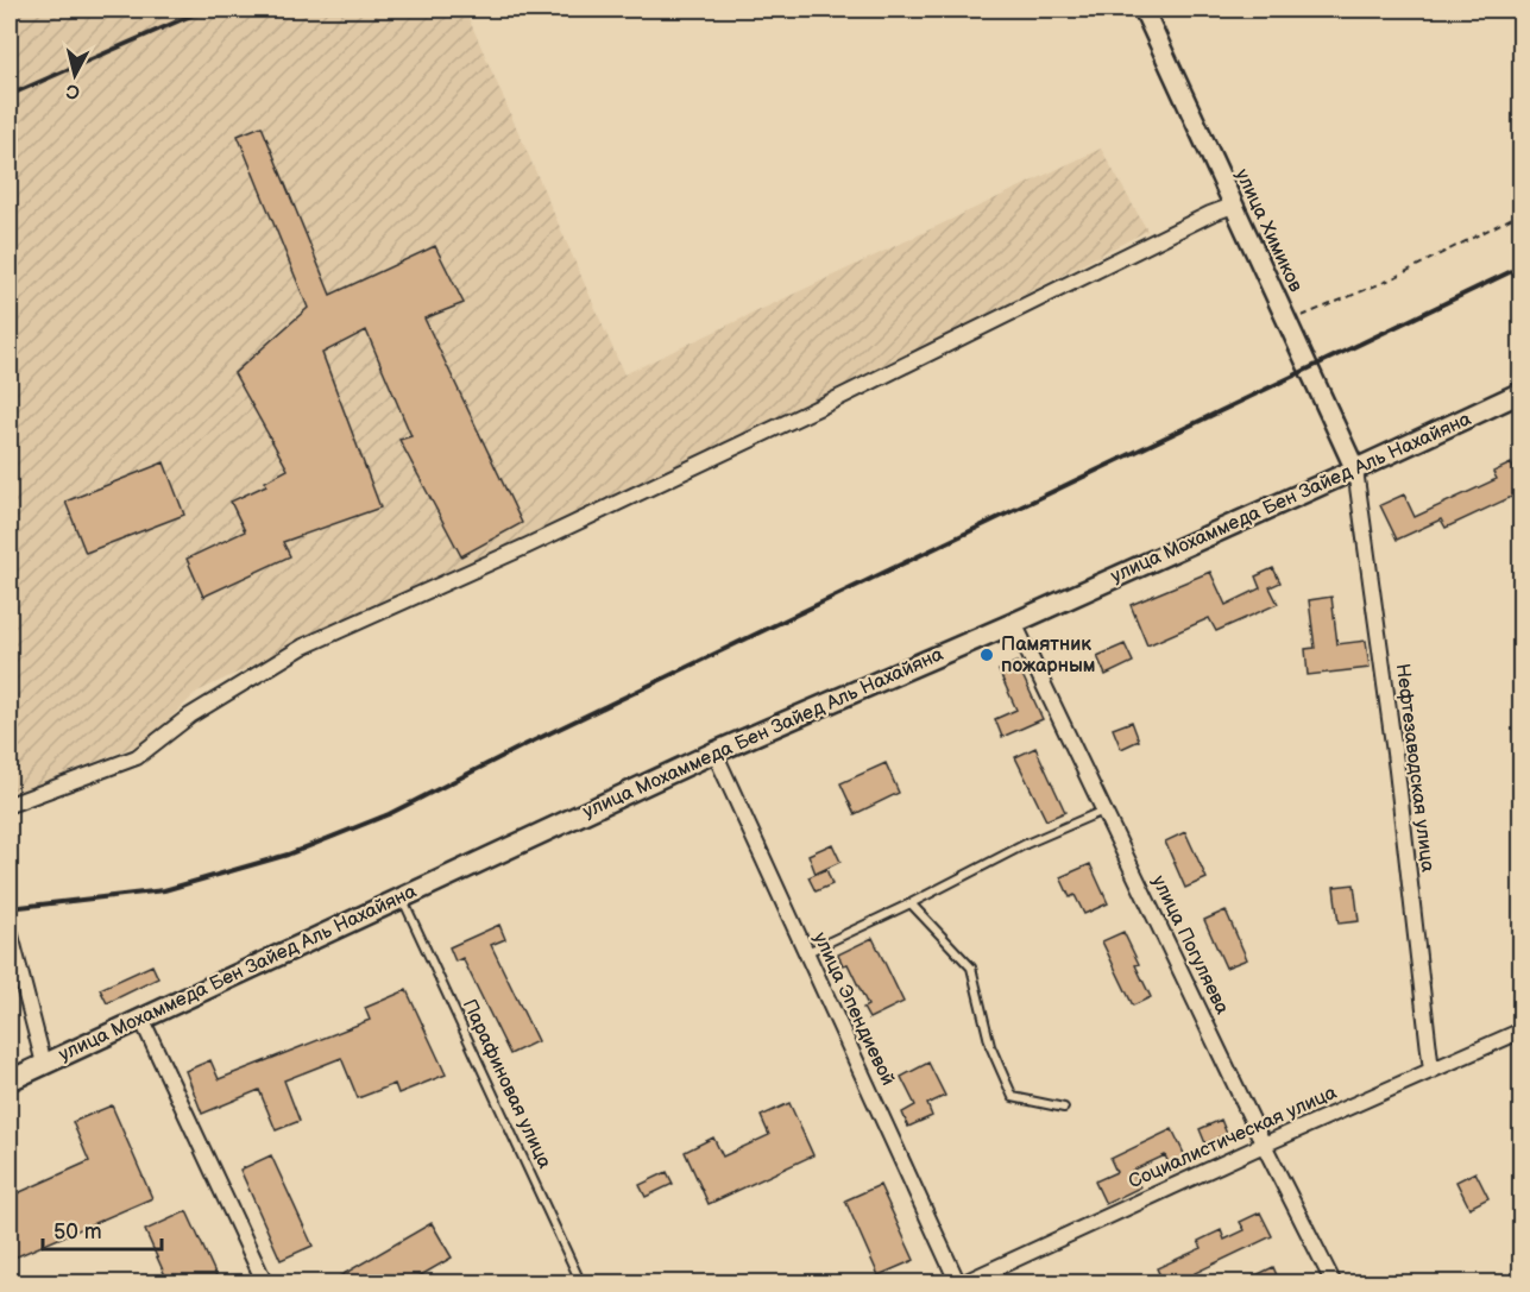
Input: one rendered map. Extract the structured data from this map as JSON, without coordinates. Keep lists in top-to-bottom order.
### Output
{
  "streets": {
    "main road": ["улица Мохаммеда Бен Зайед Аль Нахайяна"],
    "street": [
      "улица Химиков",
      "Нефтезаводская улица",
      "улица Погуляева",
      "улица Эпендиевой",
      "Социалистическая улица"
    ],
    "lane": ["Парафиновая улица"]
  },
  "crossings": [
    ["улица Химиков", "улица Мохаммеда Бен Зайед Аль Нахайяна"],
    ["улица Химиков", "Нефтезаводская улица"],
    ["улица Мохаммеда Бен Зайед Аль Нахайяна", "Нефтезаводская улица"],
    ["улица Мохаммеда Бен Зайед Аль Нахайяна", "улица Погуляева"],
    ["улица Мохаммеда Бен Зайед Аль Нахайяна", "улица Эпендиевой"],
    ["улица Мохаммеда Бен Зайед Аль Нахайяна", "Парафиновая улица"],
    ["Нефтезаводская улица", "Социалистическая улица"],
    ["улица Погуляева", "Социалистическая улица"],
    ["улица Эпендиевой", "Социалистическая улица"]
  ],
  "places": ["Памятник пожарным"],
  "scale_bar": "50 m",
  "north": "bottom"
}
